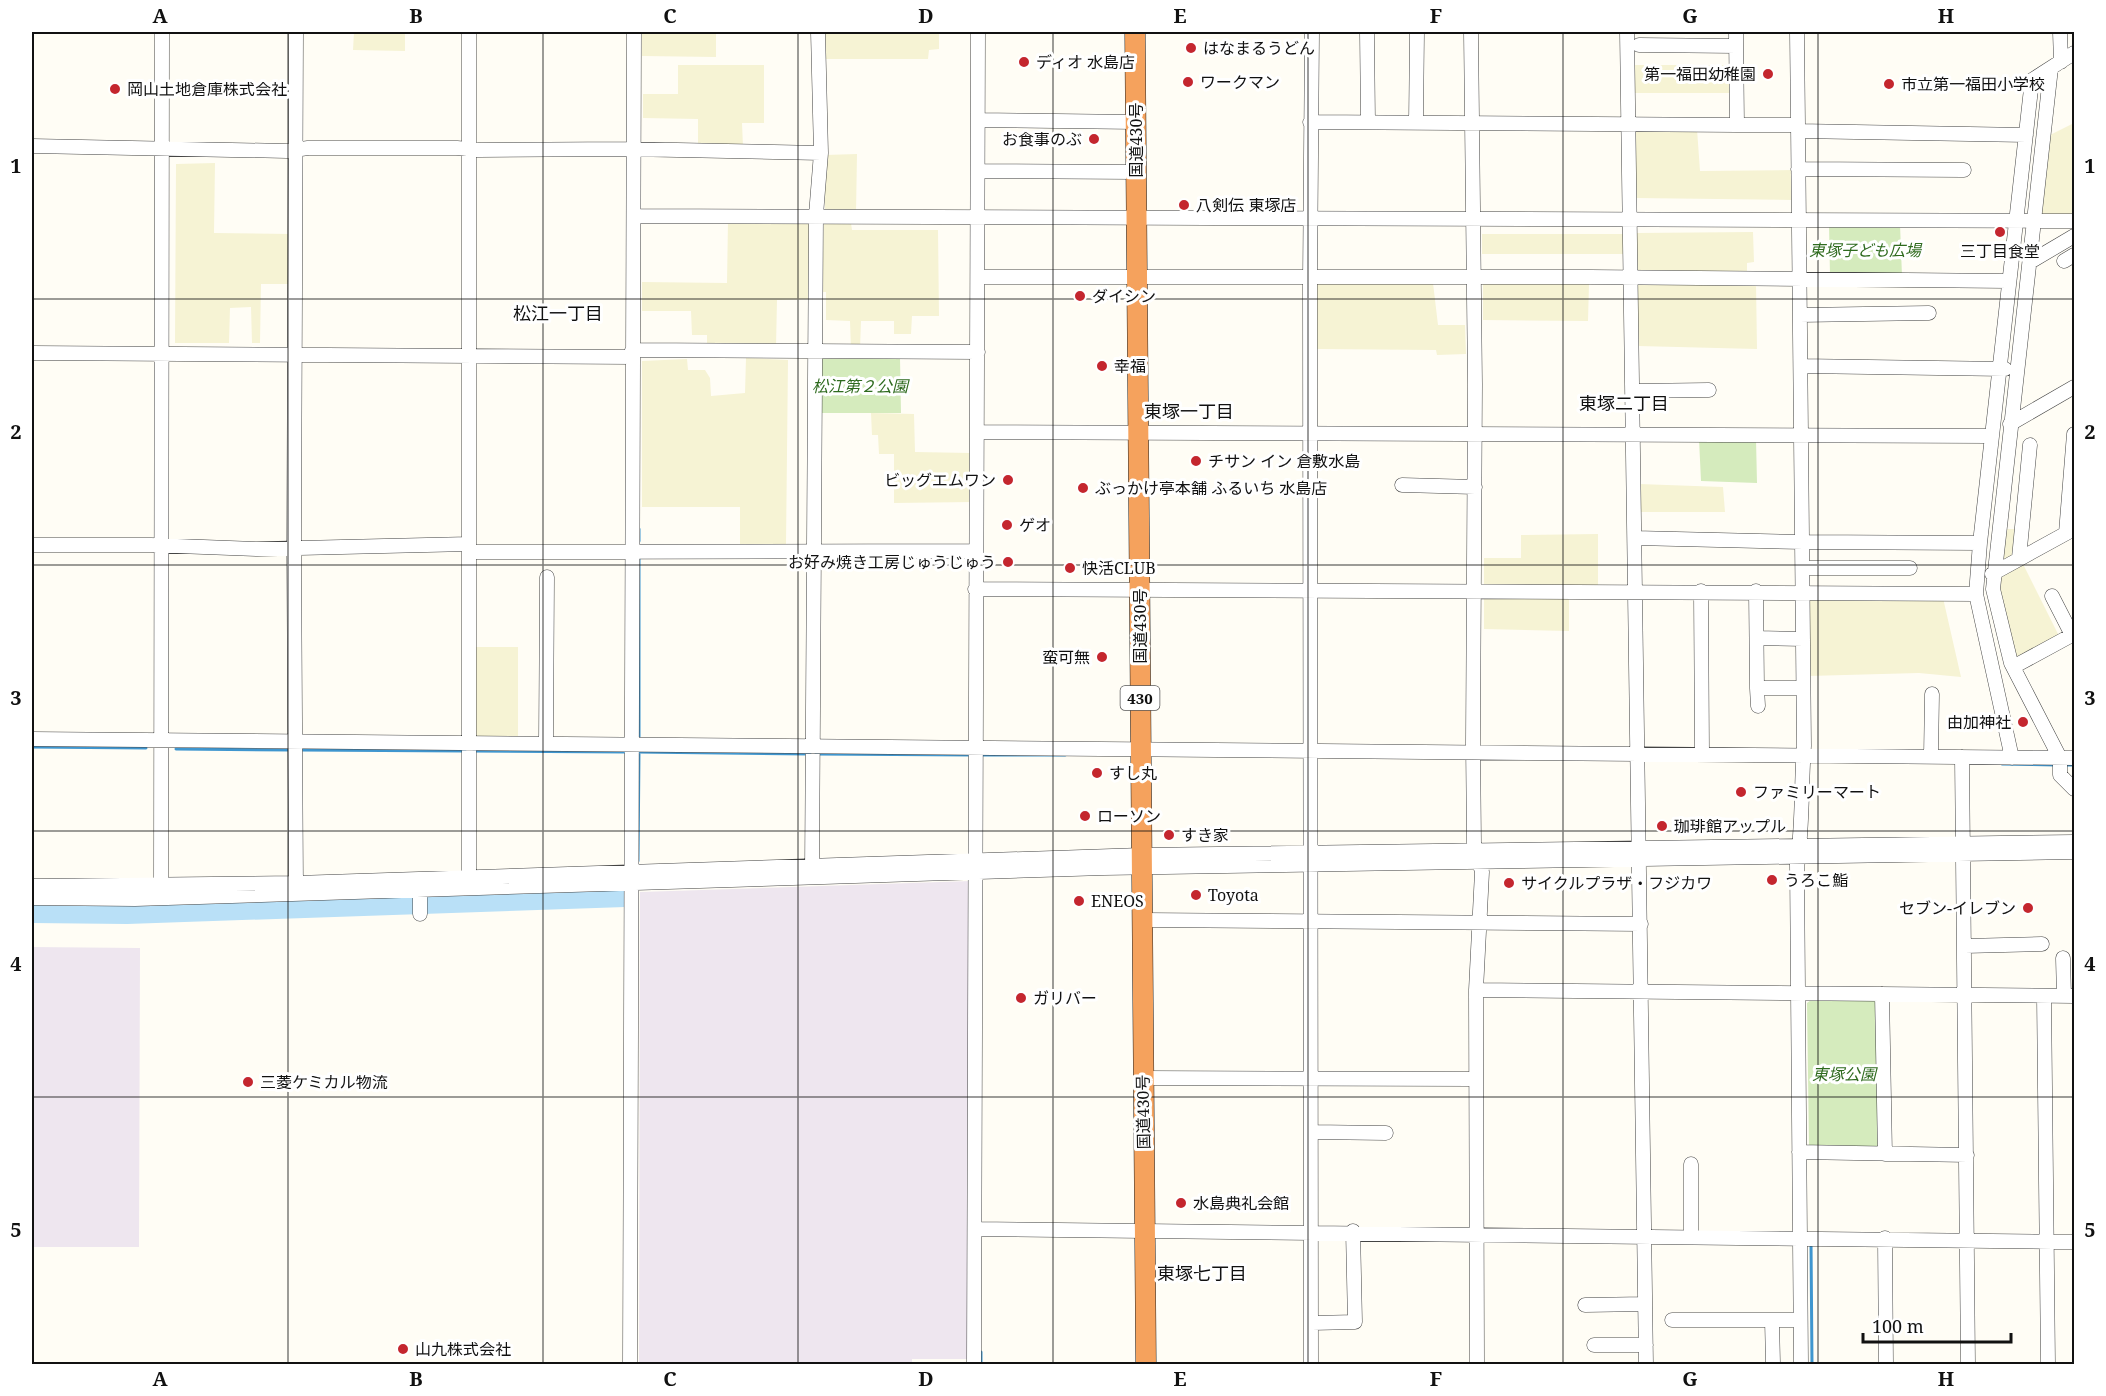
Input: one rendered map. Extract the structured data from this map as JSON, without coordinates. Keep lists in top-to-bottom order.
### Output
{
  "streets": {
    "highway": ["国道430号", "430"]
  },
  "districts": [
    "松江一丁目",
    "東塚二丁目",
    "東塚一丁目",
    "東塚七丁目"
  ],
  "parks": ["東塚子ども広場", "松江第２公園", "東塚公園"],
  "places": [
    "はなまるうどん",
    "ディオ 水島店",
    "第一福田幼稚園",
    "ワークマン",
    "市立第一福田小学校",
    "岡山土地倉庫株式会社",
    "お食事のぶ",
    "八剣伝 東塚店",
    "三丁目食堂",
    "ダイシン",
    "幸福",
    "チサン イン 倉敷水島",
    "ビッグエムワン",
    "ぶっかけ亭本舗 ふるいち 水島店",
    "ゲオ",
    "お好み焼き工房じゅうじゅう",
    "快活CLUB",
    "蛮可無",
    "由加神社",
    "すし丸",
    "ファミリーマート",
    "ローソン",
    "珈琲館アップル",
    "すき家",
    "うろこ鮨",
    "サイクルプラザ・フジカワ",
    "Toyota",
    "ENEOS",
    "セブン-イレブン",
    "ガリバー",
    "三菱ケミカル物流",
    "水島典礼会館",
    "山九株式会社"
  ],
  "scale_bar": "100 m",
  "grid": {
    "columns": [
      "A",
      "B",
      "C",
      "D",
      "E",
      "F",
      "G",
      "H"
    ],
    "rows": [
      "1",
      "2",
      "3",
      "4",
      "5"
    ]
  }
}
